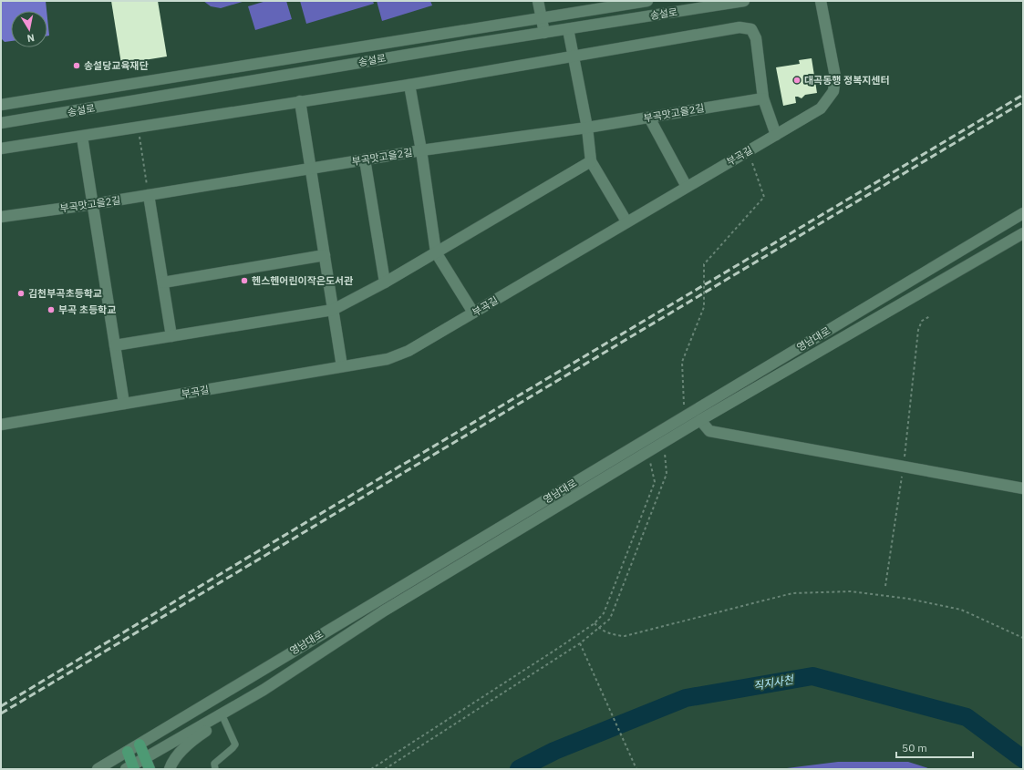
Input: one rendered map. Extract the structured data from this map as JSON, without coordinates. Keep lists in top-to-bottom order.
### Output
{
  "streets": {
    "street": [
      "송설로",
      "부곡맛고을2길",
      "부곡길",
      "영남대로"
    ]
  },
  "water": ["직지사천"],
  "places": [
    "송설당교육재단",
    "대곡동행 정복지센터",
    "헨스헨어린이작은도서관",
    "김천부곡초등학교",
    "부곡 초등학교"
  ],
  "scale_bar": "50 m",
  "north": "bottom"
}
